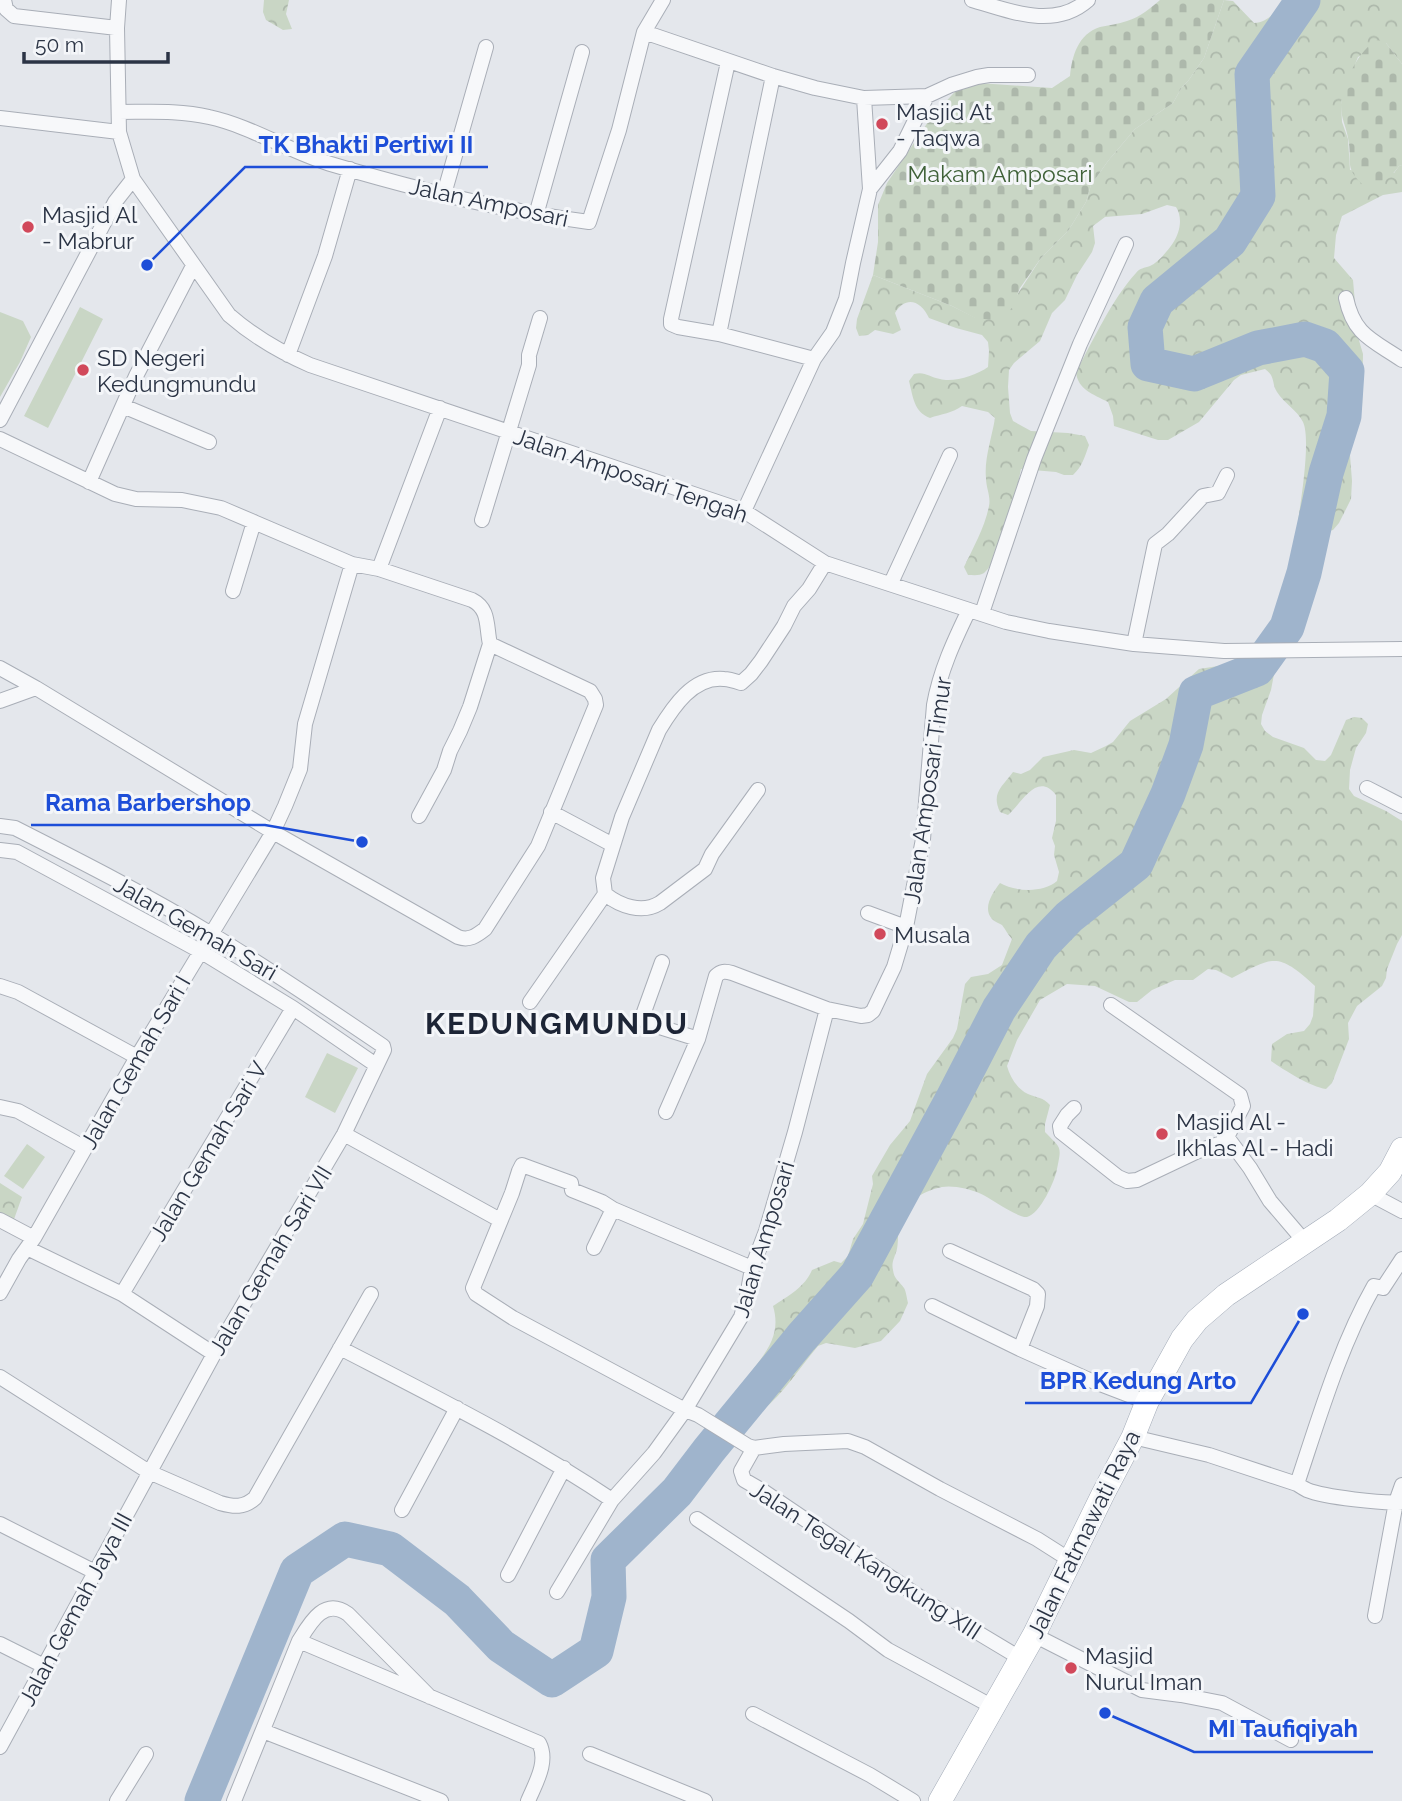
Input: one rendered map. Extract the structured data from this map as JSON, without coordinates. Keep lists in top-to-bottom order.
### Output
{
  "streets": {
    "main road": ["Jalan Fatmawati Raya"],
    "street": [
      "Jalan Amposari",
      "Jalan Amposari Tengah",
      "Jalan Amposari Timur",
      "Jalan Gemah Sari",
      "Jalan Gemah Sari I",
      "Jalan Gemah Sari V",
      "Jalan Gemah Sari VII",
      "Jalan Tegal Kangkung XIII",
      "Jalan Gemah Jaya III"
    ]
  },
  "crossings": [
    ["Jalan Amposari", "Jalan Amposari Tengah"],
    ["Jalan Amposari", "Jalan Amposari Timur"],
    ["Jalan Amposari Tengah", "Jalan Amposari Timur"],
    ["Jalan Gemah Sari", "Jalan Gemah Sari I"],
    ["Jalan Gemah Sari", "Jalan Gemah Sari V"],
    ["Jalan Gemah Sari", "Jalan Gemah Sari VII"],
    ["Jalan Gemah Sari VII", "Jalan Gemah Jaya III"],
    ["Jalan Fatmawati Raya", "Jalan Tegal Kangkung XIII"]
  ],
  "districts": ["KEDUNGMUNDU"],
  "parks": ["Makam Amposari"],
  "places": [
    "Masjid At - Taqwa",
    "Masjid Al - Mabrur",
    "TK Bhakti Pertiwi II",
    "SD Negeri Kedungmundu",
    "Rama Barbershop",
    "Musala",
    "Masjid Al - Ikhlas Al - Hadi",
    "BPR Kedung Arto",
    "Masjid Nurul Iman",
    "MI Taufiqiyah"
  ],
  "scale_bar": "50 m"
}
